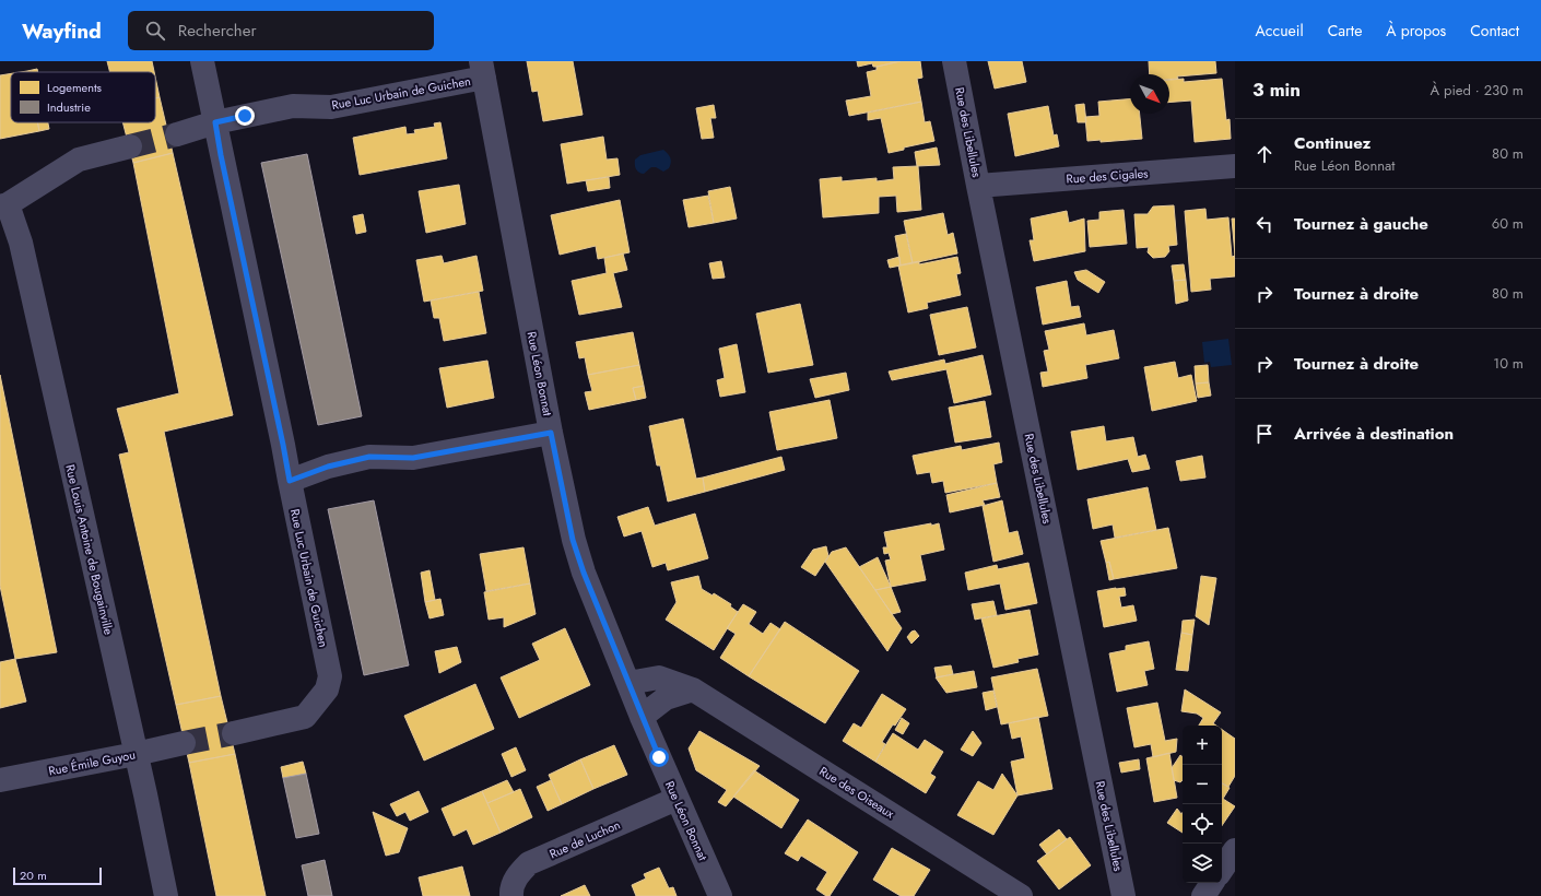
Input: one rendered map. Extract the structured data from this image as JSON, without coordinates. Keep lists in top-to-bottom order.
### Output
{
  "streets": {
    "street": [
      "Rue Luc Urbain de Guichen",
      "Rue des Libellules",
      "Rue des Cigales",
      "Rue Léon Bonnat",
      "Rue Louis Antoine de Bougainville",
      "Rue Émile Guyou",
      "Rue des Oiseaux",
      "Rue de Luchon"
    ]
  },
  "crossings": [
    ["Rue Luc Urbain de Guichen", "Rue Léon Bonnat"],
    ["Rue des Libellules", "Rue des Cigales"],
    ["Rue Léon Bonnat", "Rue des Oiseaux"],
    ["Rue Léon Bonnat", "Rue de Luchon"],
    ["Rue Louis Antoine de Bougainville", "Rue Émile Guyou"]
  ],
  "legend": ["Logements", "Industrie"],
  "scale_bar": "20 m",
  "north": "bottom right",
  "page": {
    "header": "Wayfind",
    "search": "Rechercher",
    "nav": [
      "Accueil",
      "Carte",
      "À propos",
      "Contact"
    ],
    "heading": ["3 min", "À pied · 230 m"],
    "list": [
      ["Continuez", "Rue Léon Bonnat", "80 m"],
      ["Tournez à gauche", "60 m"],
      ["Tournez à droite", "80 m"],
      ["Tournez à droite", "10 m"],
      "Arrivée à destination"
    ],
    "map_buttons": ["+", "−"],
    "scale": "20 m"
  }
}
